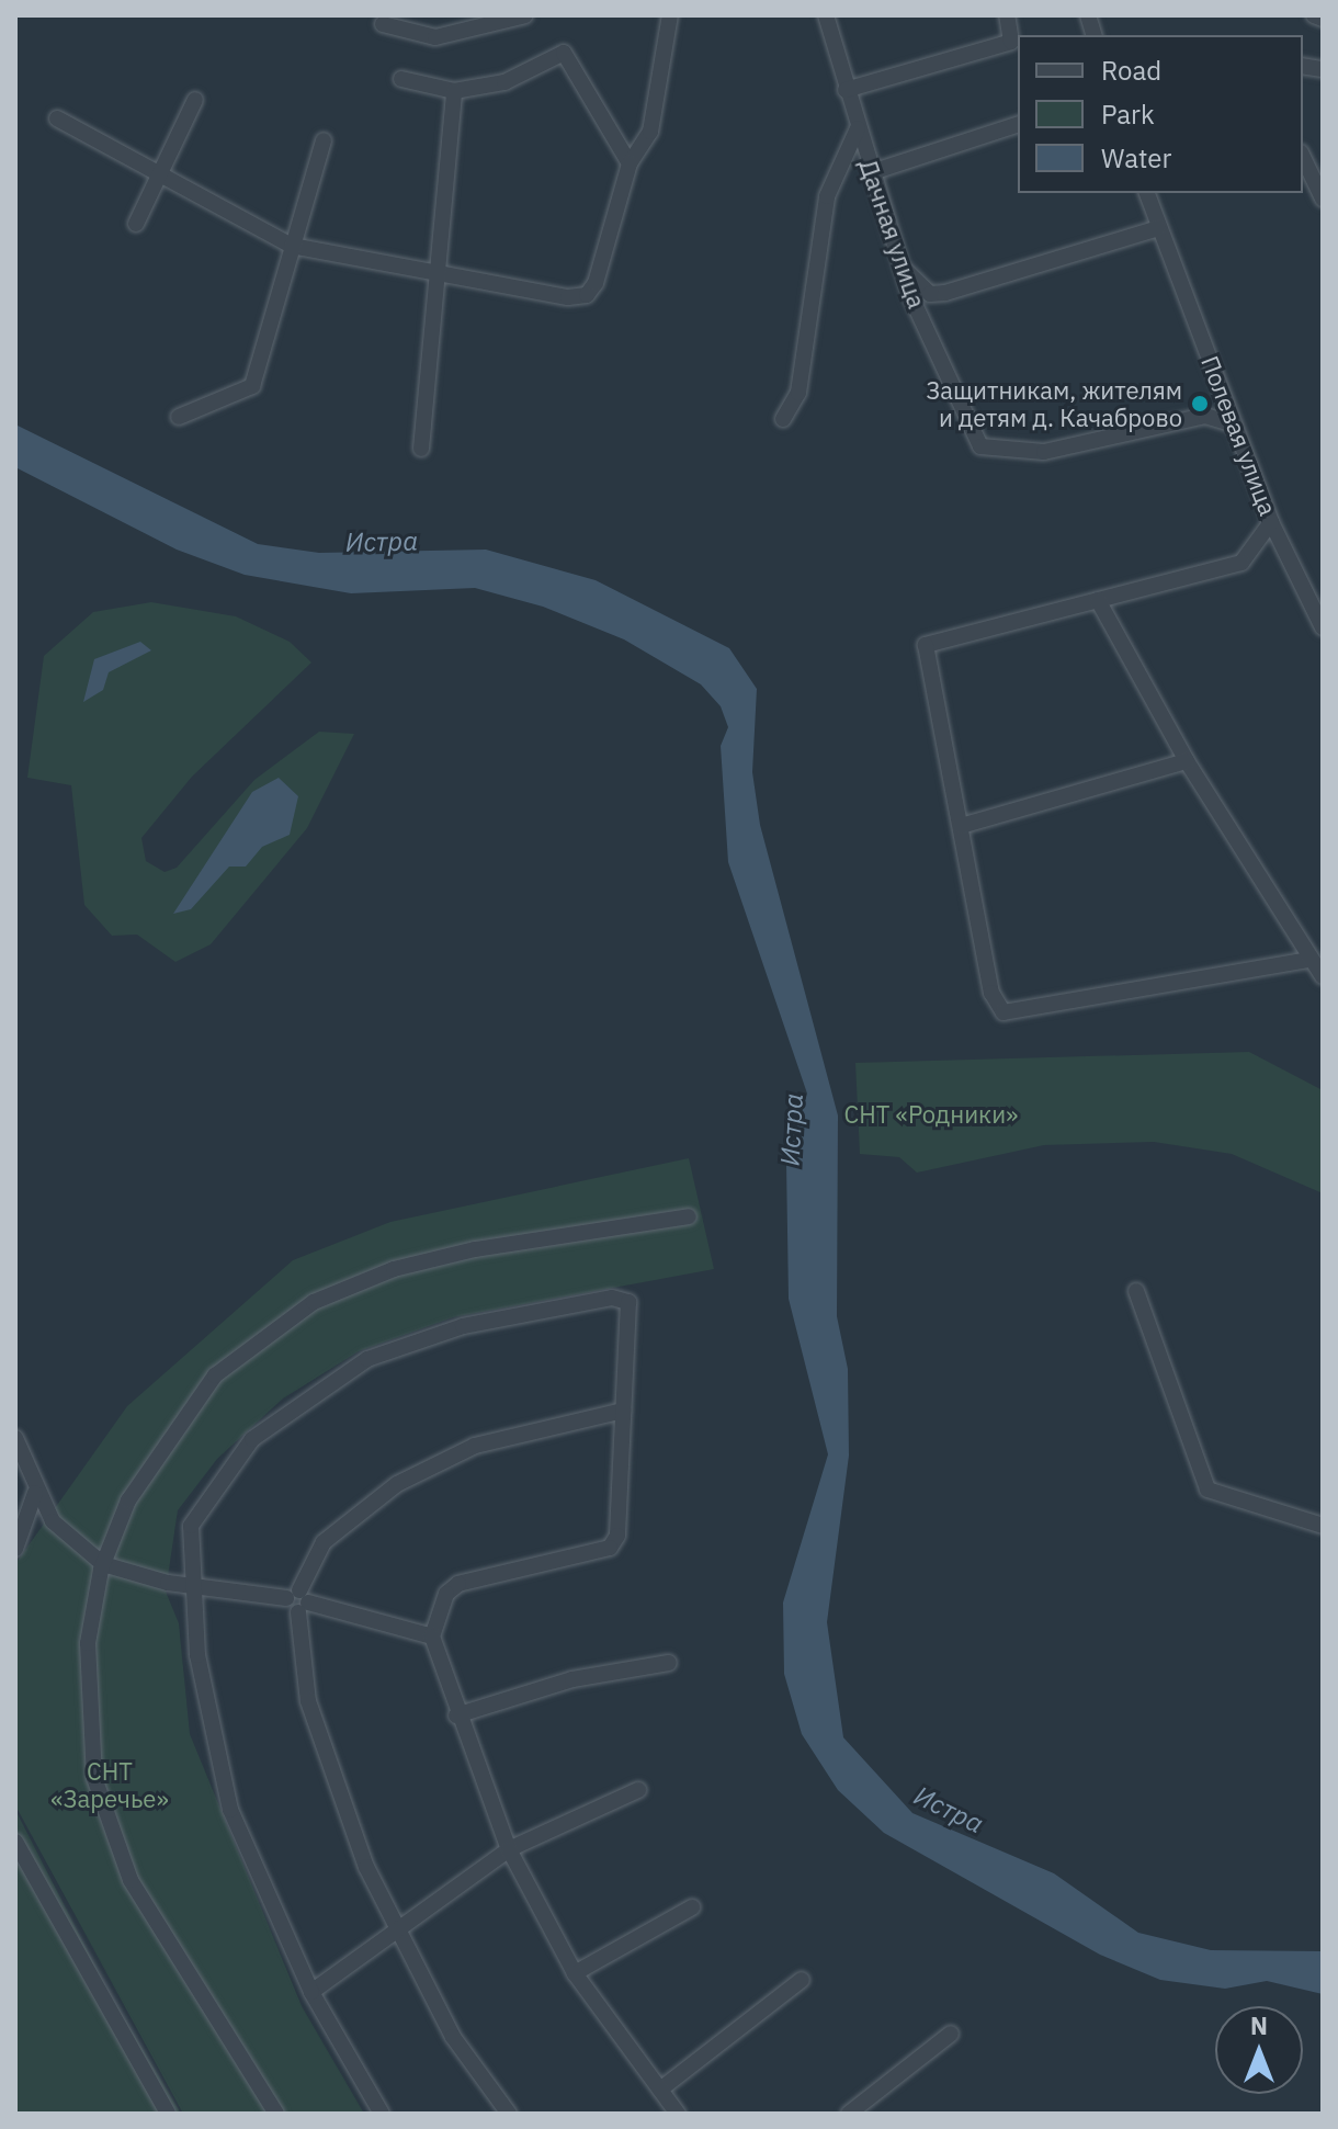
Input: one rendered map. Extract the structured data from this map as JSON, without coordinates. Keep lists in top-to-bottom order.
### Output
{
  "streets": {
    "street": ["Дачная улица", "Полевая улица"]
  },
  "crossings": [
    ["Дачная улица", "Полевая улица"]
  ],
  "water": ["Истра"],
  "parks": ["СНТ «Родники»", "СНТ «Заречье»"],
  "places": ["Защитникам, жителям и детям д. Качаброво"],
  "legend": ["Road", "Park", "Water"],
  "north": "top"
}
